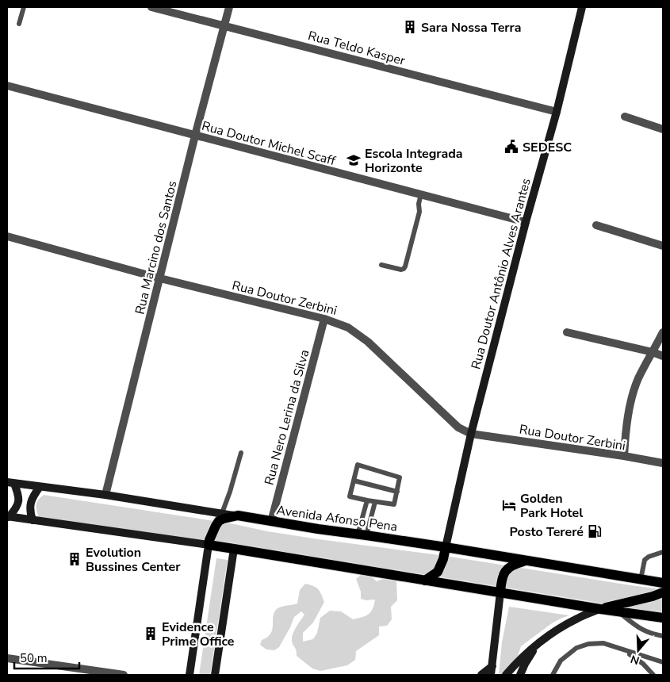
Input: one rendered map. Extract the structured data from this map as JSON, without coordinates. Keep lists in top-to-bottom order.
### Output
{
  "streets": {
    "main road": ["Rua Doutor Antônio Alves Arantes", "Avenida Afonso Pena"],
    "street": [
      "Rua Teldo Kasper",
      "Rua Doutor Michel Scaff",
      "Rua Marcino dos Santos",
      "Rua Doutor Zerbini",
      "Rua Nero Lerina da Silva"
    ]
  },
  "crossings": [
    ["Rua Teldo Kasper", "Rua Marcino dos Santos"],
    ["Rua Teldo Kasper", "Rua Doutor Antônio Alves Arantes"],
    ["Rua Doutor Michel Scaff", "Rua Marcino dos Santos"],
    ["Rua Doutor Michel Scaff", "Rua Doutor Antônio Alves Arantes"],
    ["Rua Marcino dos Santos", "Rua Doutor Zerbini"],
    ["Rua Marcino dos Santos", "Avenida Afonso Pena"],
    ["Rua Doutor Antônio Alves Arantes", "Rua Doutor Zerbini"],
    ["Rua Doutor Antônio Alves Arantes", "Avenida Afonso Pena"],
    ["Rua Doutor Zerbini", "Rua Nero Lerina da Silva"],
    ["Rua Nero Lerina da Silva", "Avenida Afonso Pena"]
  ],
  "places": {
    "building": ["Sara Nossa Terra", "Evolution Bussines Center", "Evidence Prime Office"],
    "public building": ["SEDESC"],
    "school or university": ["Escola Integrada Horizonte"],
    "hotel": ["Golden Park Hotel"],
    "fuel station": ["Posto Tereré"]
  },
  "scale_bar": "50 m",
  "north": "bottom"
}
